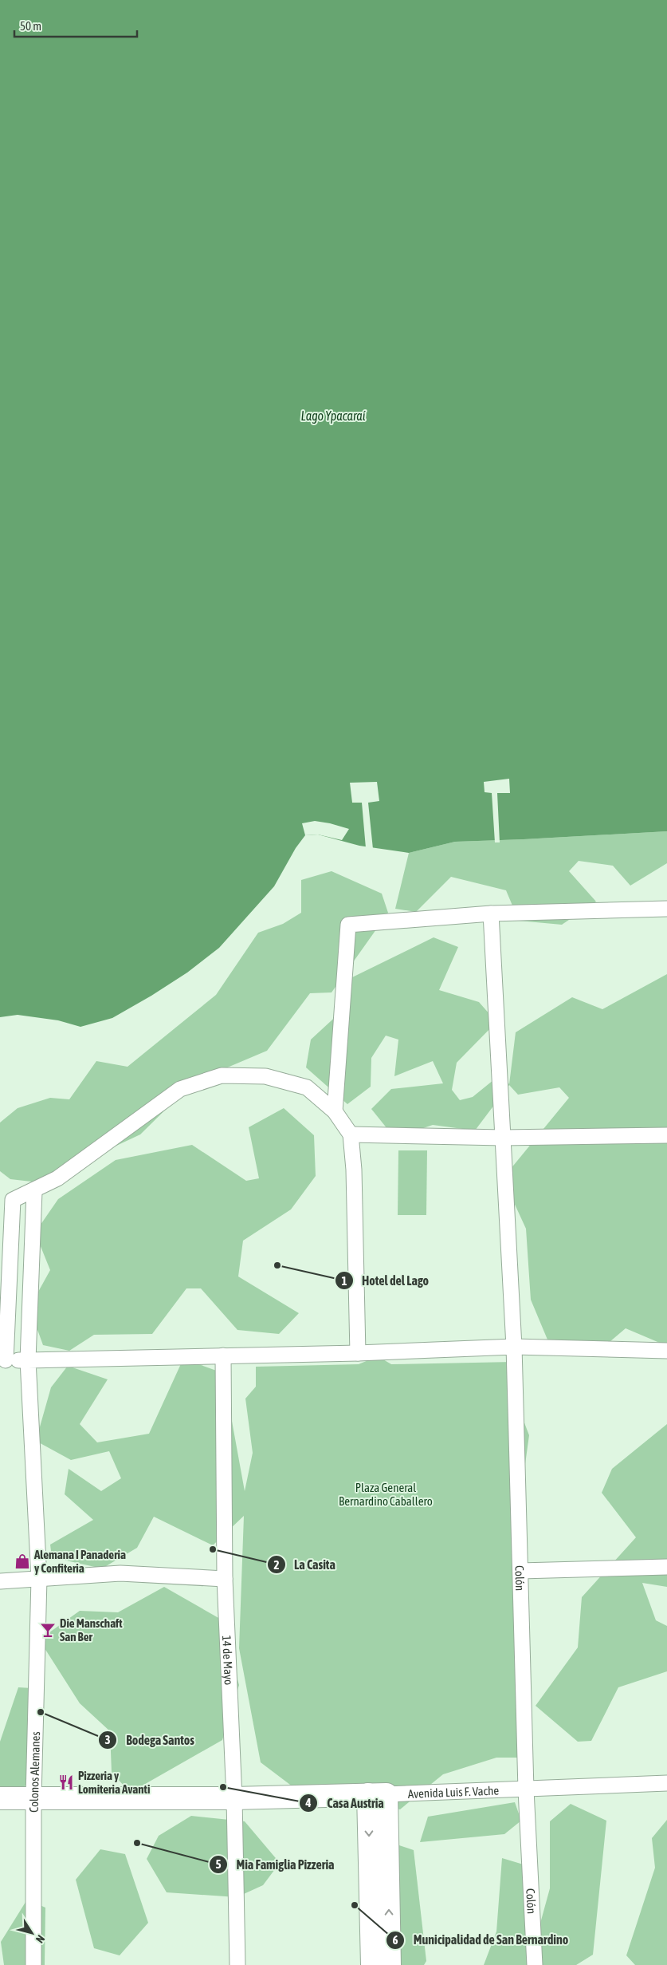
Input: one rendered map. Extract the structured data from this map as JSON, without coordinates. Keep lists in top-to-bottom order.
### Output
{
  "streets": {
    "street": [
      "Colón",
      "14 de Mayo",
      "Colonos Alemanes",
      "Avenida Luis F. Vache"
    ]
  },
  "crossings": [
    ["Colón", "Avenida Luis F. Vache"],
    ["14 de Mayo", "Avenida Luis F. Vache"],
    ["Colonos Alemanes", "Avenida Luis F. Vache"]
  ],
  "water": ["Lago Ypacaraí"],
  "parks": ["Plaza General Bernardino Caballero"],
  "places": {
    "other": [
      "Hotel del Lago",
      "La Casita",
      "Bodega Santos",
      "Casa Austria",
      "Mia Famiglia Pizzeria",
      "Municipalidad de San Bernardino"
    ],
    "shop": ["Alemana I Panaderia y Confiteria"],
    "bar": ["Die Manschaft San Ber"],
    "restaurant": ["Pizzeria y Lomiteria Avanti"]
  },
  "scale_bar": "50 m",
  "north": "bottom right"
}
